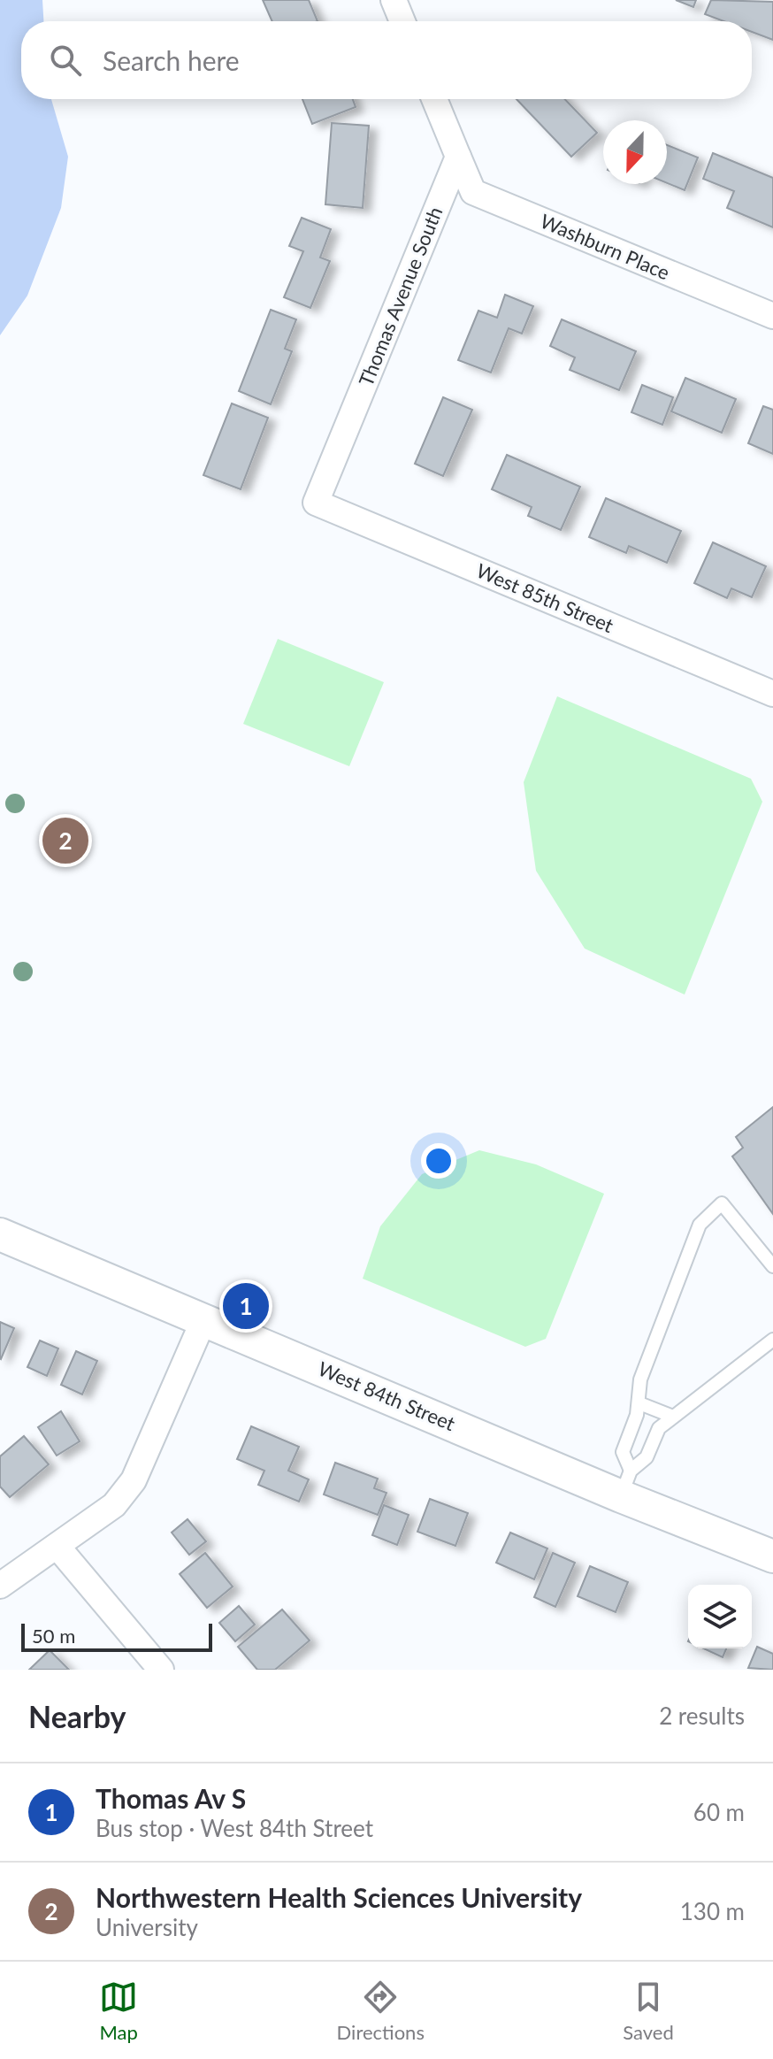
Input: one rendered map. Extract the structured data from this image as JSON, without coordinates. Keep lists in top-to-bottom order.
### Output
{
  "streets": {
    "street": [
      "Washburn Place",
      "Thomas Avenue South",
      "West 85th Street",
      "West 84th Street"
    ]
  },
  "crossings": [
    ["Washburn Place", "Thomas Avenue South"],
    ["Thomas Avenue South", "West 85th Street"]
  ],
  "scale_bar": "50 m",
  "north": "bottom",
  "page": {
    "search": "Search here",
    "pins": ["2", "1"],
    "scale": "50 m",
    "heading": ["Nearby", "2 results"],
    "list": [
      {
        "mark": "1",
        "name": "Thomas Av S",
        "note": "Bus stop · West 84th Street",
        "value": "60 m"
      },
      {
        "mark": "2",
        "name": "Northwestern Health Sciences University",
        "note": "University",
        "value": "130 m"
      }
    ],
    "nav": ["Map", "Directions", "Saved"]
  }
}
